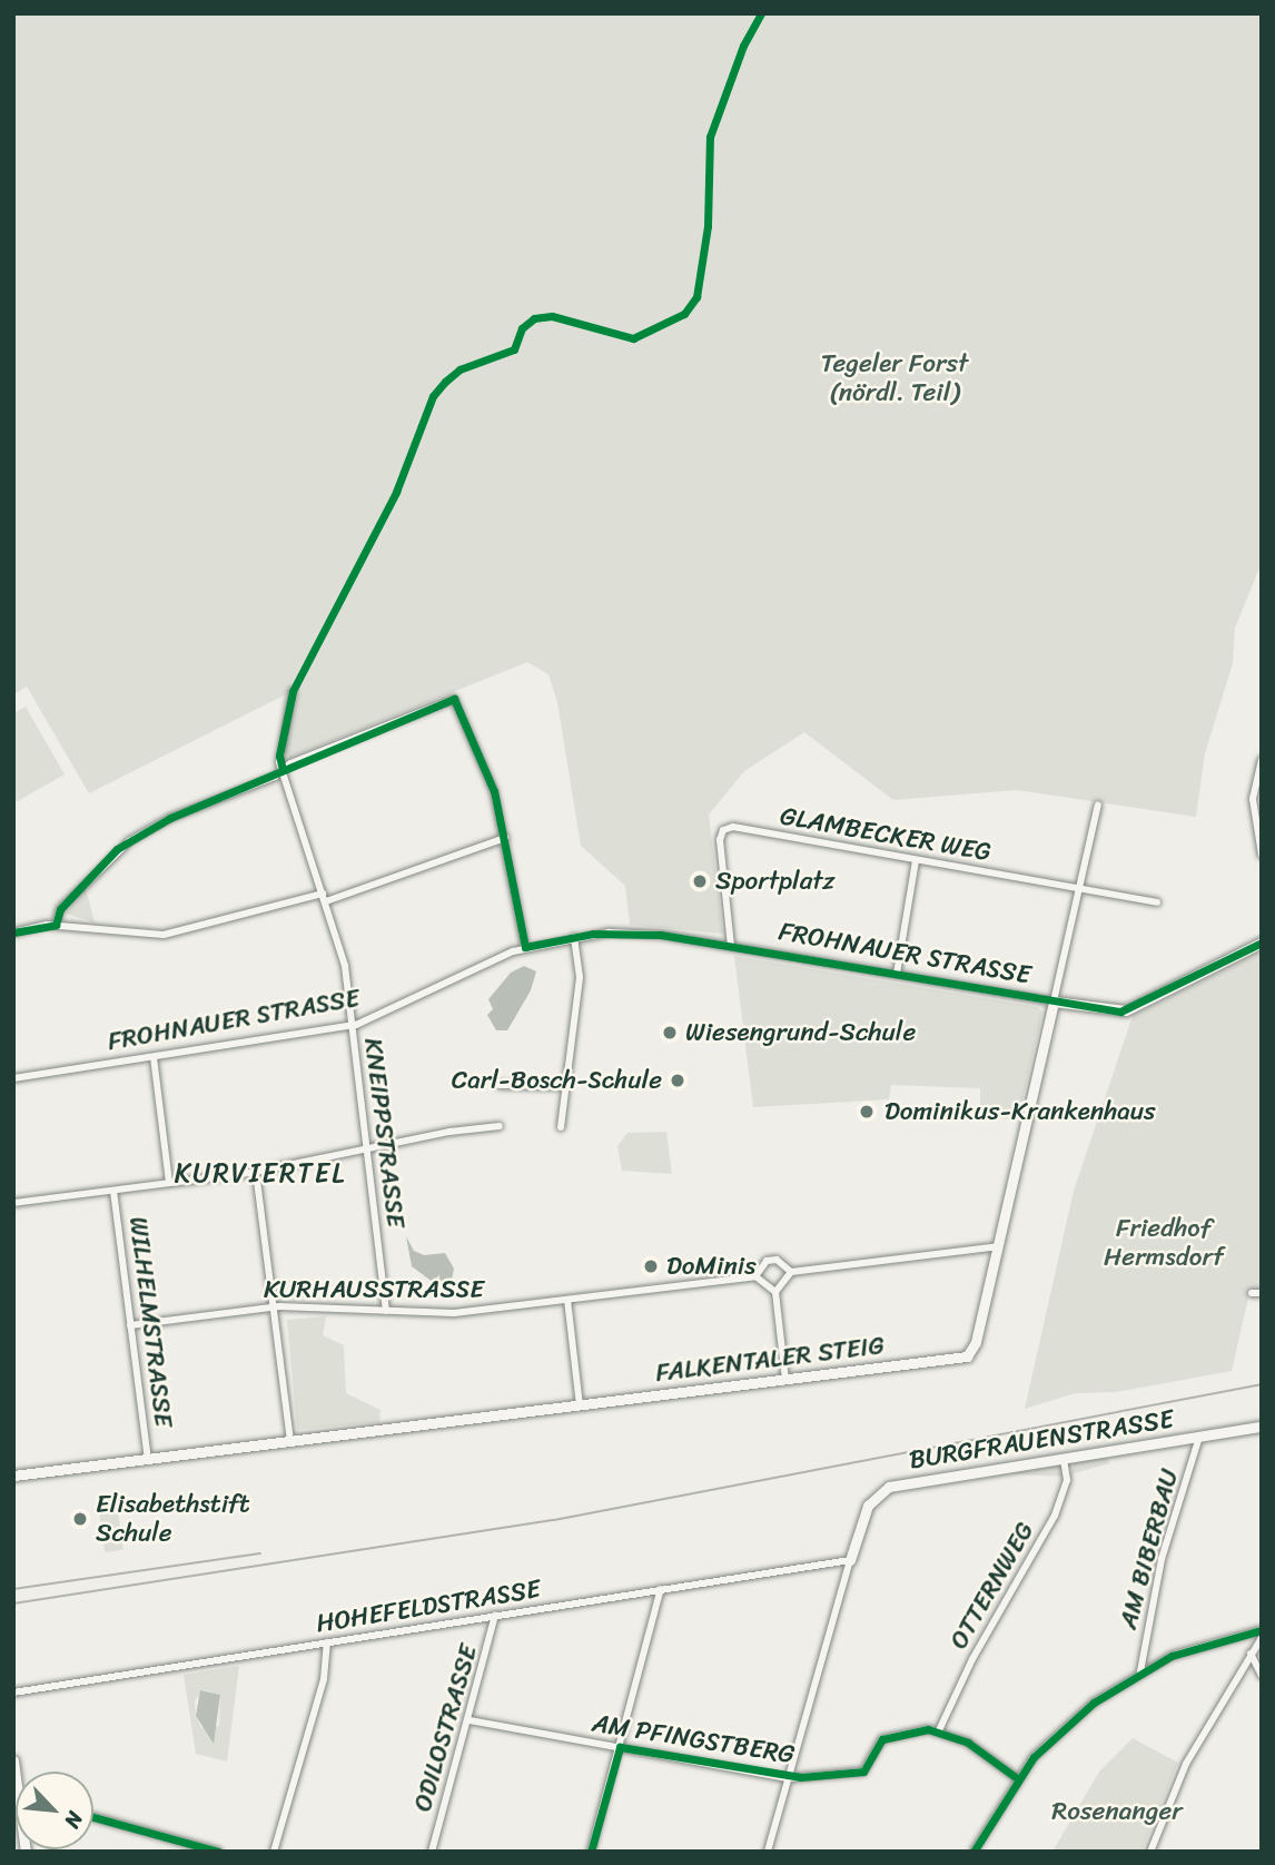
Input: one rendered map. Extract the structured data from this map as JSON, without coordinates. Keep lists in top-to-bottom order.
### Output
{
  "streets": {
    "street": [
      "GLAMBECKER WEG",
      "FROHNAUER STRASSE",
      "KNEIPPSTRASSE",
      "KURHAUSSTRASSE",
      "WILHELMSTRASSE",
      "FALKENTALER STEIG",
      "BURGFRAUENSTRASSE",
      "AM BIBERBAU",
      "OTTERNWEG",
      "HOHEFELDSTRASSE",
      "ODILOSTRASSE",
      "AM PFINGSTBERG"
    ]
  },
  "crossings": [
    ["GLAMBECKER WEG", "FROHNAUER STRASSE"],
    ["GLAMBECKER WEG", "FALKENTALER STEIG"],
    ["FROHNAUER STRASSE", "KNEIPPSTRASSE"],
    ["FROHNAUER STRASSE", "FALKENTALER STEIG"],
    ["KNEIPPSTRASSE", "KURHAUSSTRASSE"],
    ["KURHAUSSTRASSE", "WILHELMSTRASSE"],
    ["KURHAUSSTRASSE", "FALKENTALER STEIG"],
    ["WILHELMSTRASSE", "FALKENTALER STEIG"],
    ["BURGFRAUENSTRASSE", "AM BIBERBAU"],
    ["BURGFRAUENSTRASSE", "OTTERNWEG"],
    ["BURGFRAUENSTRASSE", "HOHEFELDSTRASSE"],
    ["BURGFRAUENSTRASSE", "AM PFINGSTBERG"],
    ["OTTERNWEG", "AM PFINGSTBERG"],
    ["HOHEFELDSTRASSE", "ODILOSTRASSE"],
    ["ODILOSTRASSE", "AM PFINGSTBERG"]
  ],
  "districts": ["KURVIERTEL"],
  "parks": ["Tegeler Forst (nördl. Teil)", "Friedhof Hermsdorf", "Rosenanger"],
  "places": [
    "Sportplatz",
    "Wiesengrund-Schule",
    "Carl-Bosch-Schule",
    "Dominikus-Krankenhaus",
    "DoMinis",
    "Elisabethstift Schule"
  ],
  "north": "bottom right"
}
